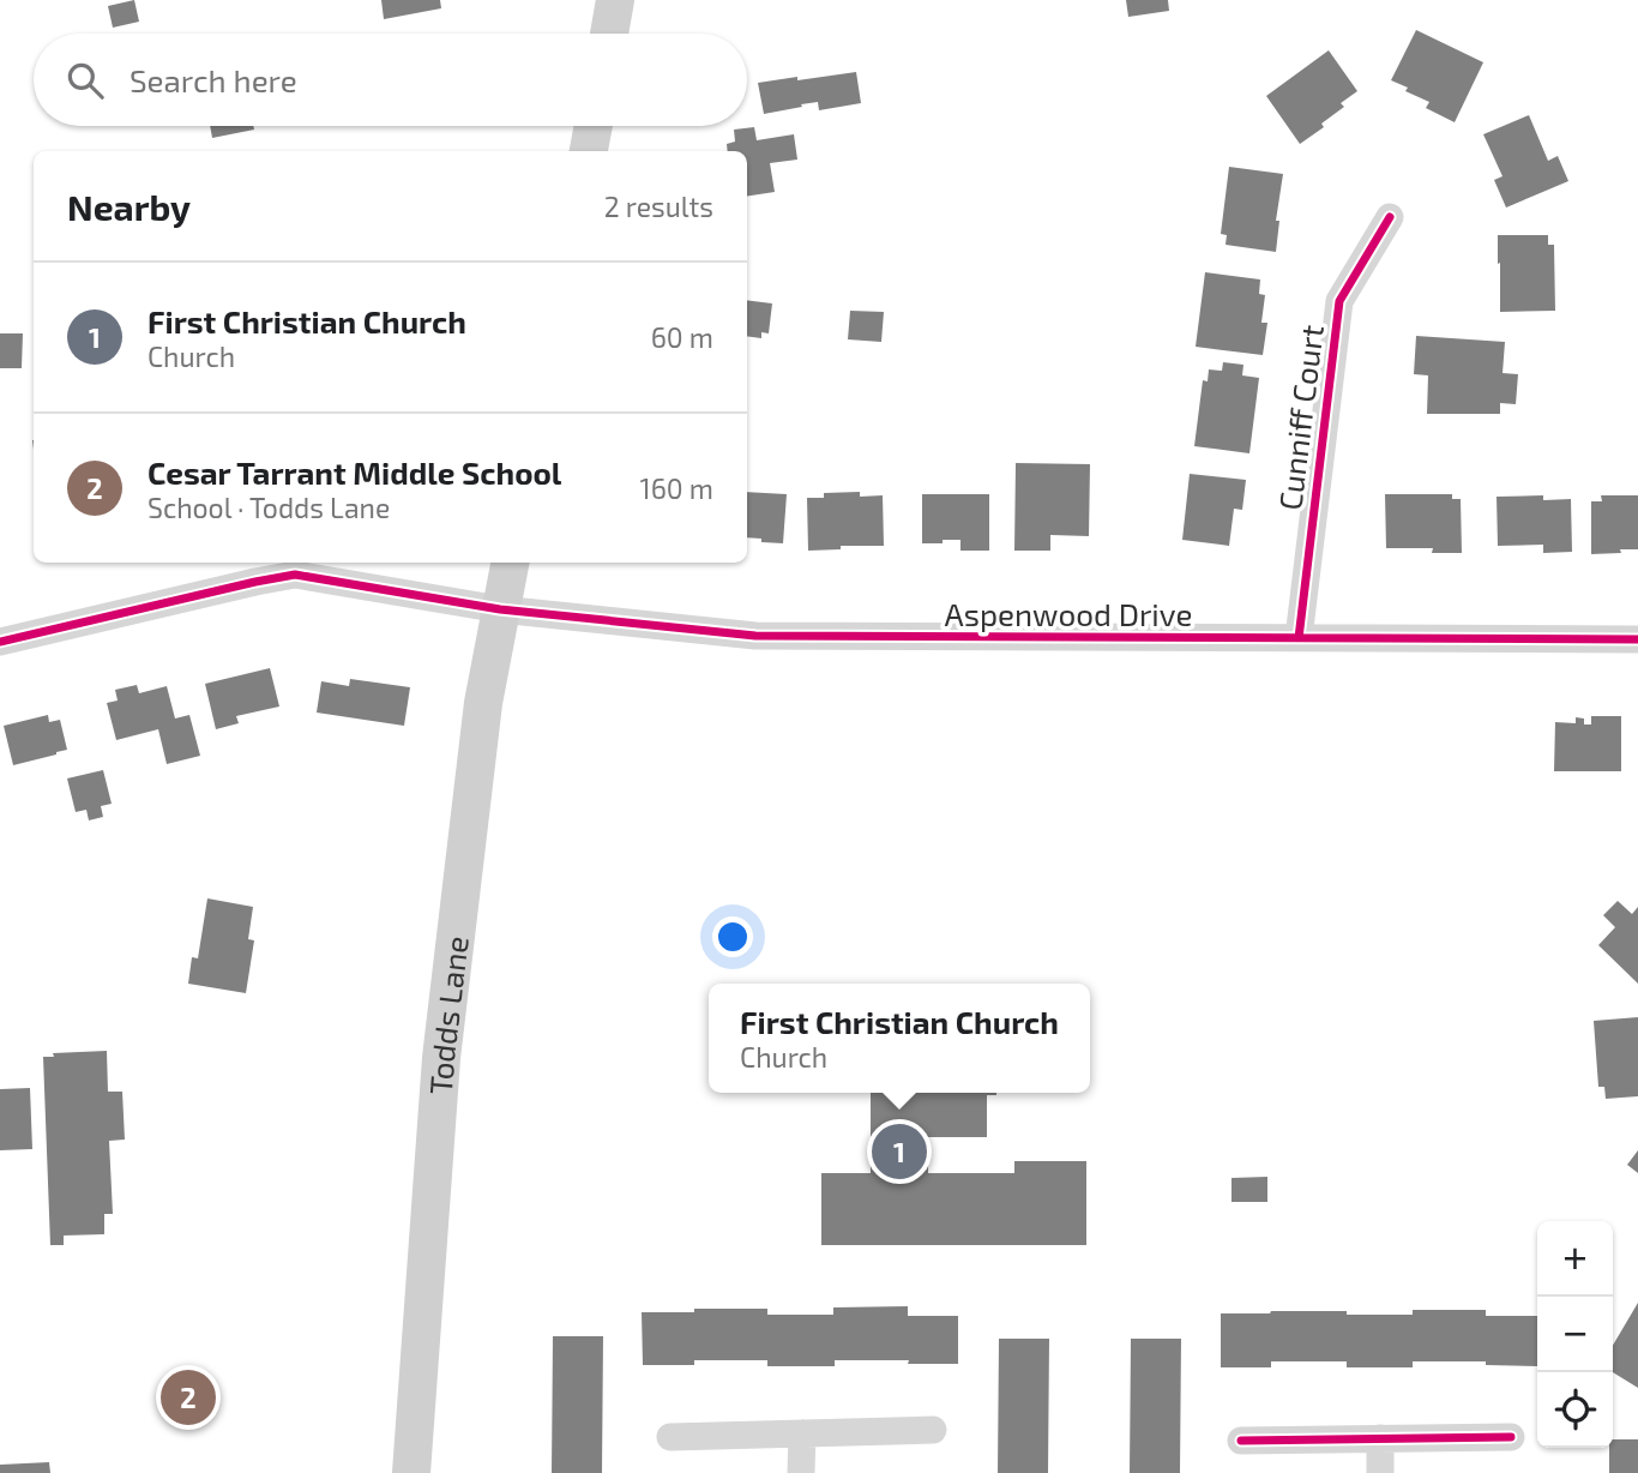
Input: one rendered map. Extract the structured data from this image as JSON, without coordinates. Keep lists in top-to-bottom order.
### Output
{
  "streets": {
    "main road": ["Todds Lane"],
    "street": ["Cunniff Court", "Aspenwood Drive"]
  },
  "crossings": [
    ["Cunniff Court", "Aspenwood Drive"],
    ["Aspenwood Drive", "Todds Lane"]
  ],
  "page": {
    "search": "Search here",
    "heading": ["Nearby", "2 results"],
    "list": [
      {
        "mark": "1",
        "name": "First Christian Church",
        "note": "Church",
        "value": "60 m"
      },
      {
        "mark": "2",
        "name": "Cesar Tarrant Middle School",
        "note": "School · Todds Lane",
        "value": "160 m"
      }
    ],
    "popup": ["First Christian Church", "Church"],
    "pins": ["1", "2"],
    "map_buttons": ["+", "−"]
  }
}
